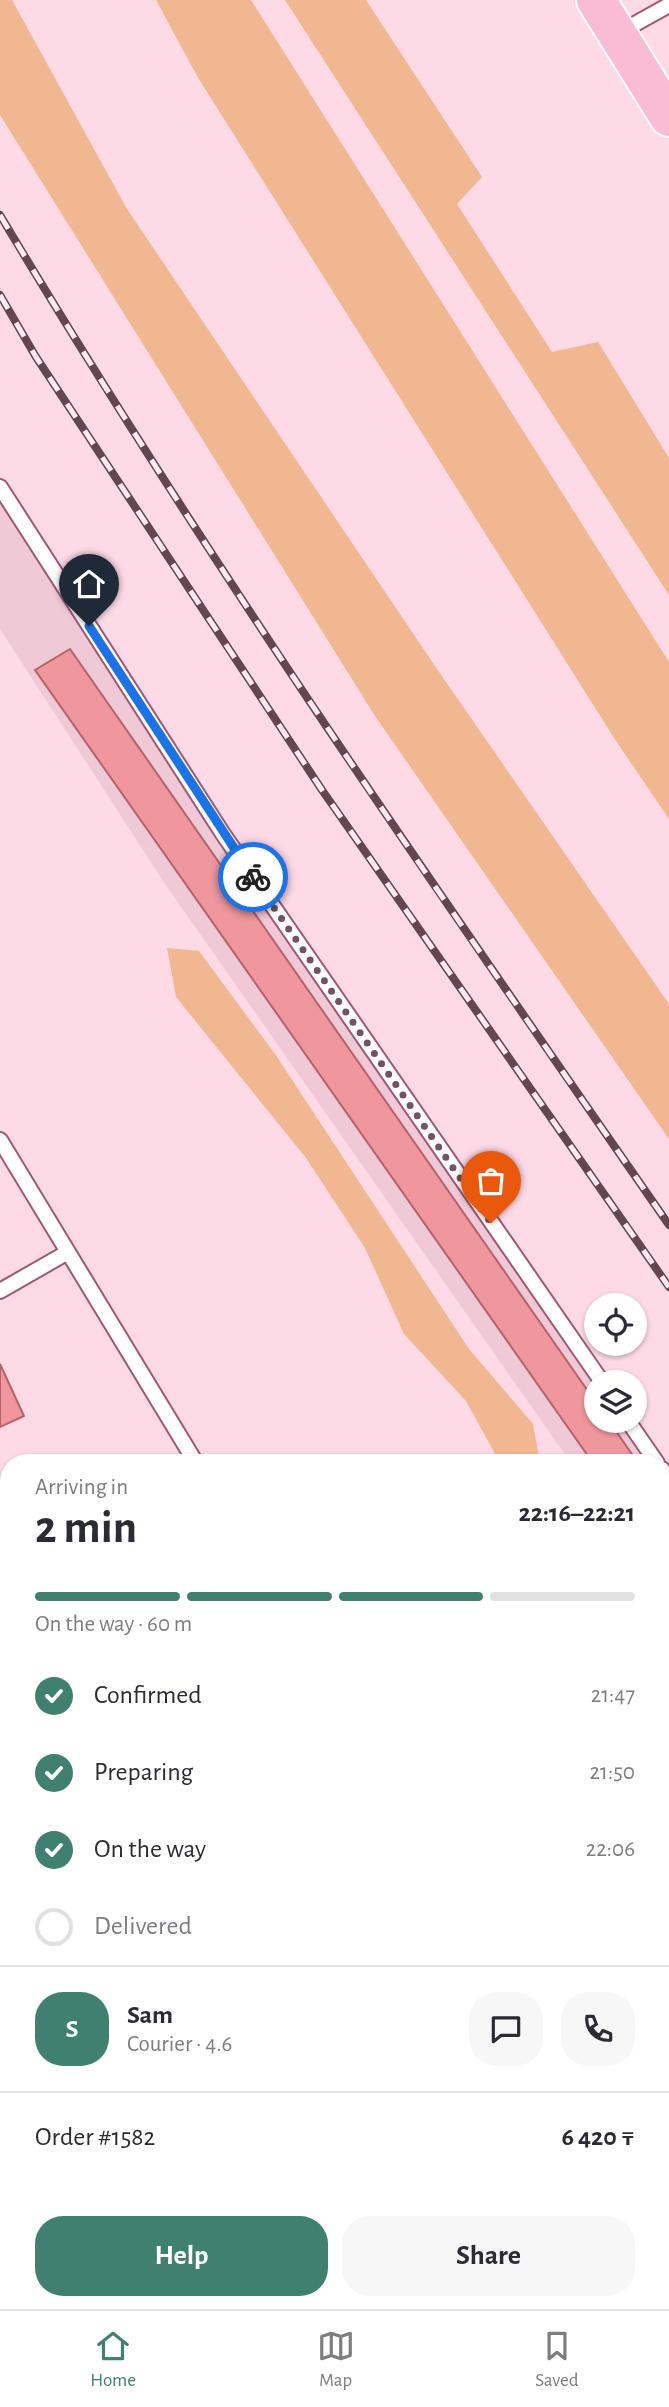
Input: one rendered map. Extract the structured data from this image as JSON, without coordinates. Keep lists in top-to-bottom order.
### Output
{
  "page": {
    "heading": ["2 min", "Arriving in", "22:16–22:21"],
    "panel": [
      "Sam",
      "Courier · 4.6",
      "Order #1582",
      "6 420 ₸"
    ],
    "bar": "On the way · 60 m",
    "list": [
      ["Confirmed", "21:47"],
      ["Preparing", "21:50"],
      ["On the way", "22:06"],
      "Delivered"
    ],
    "round": "S",
    "buttons": ["Help", "Share"],
    "tabs": ["Home", "Map", "Saved"]
  }
}
